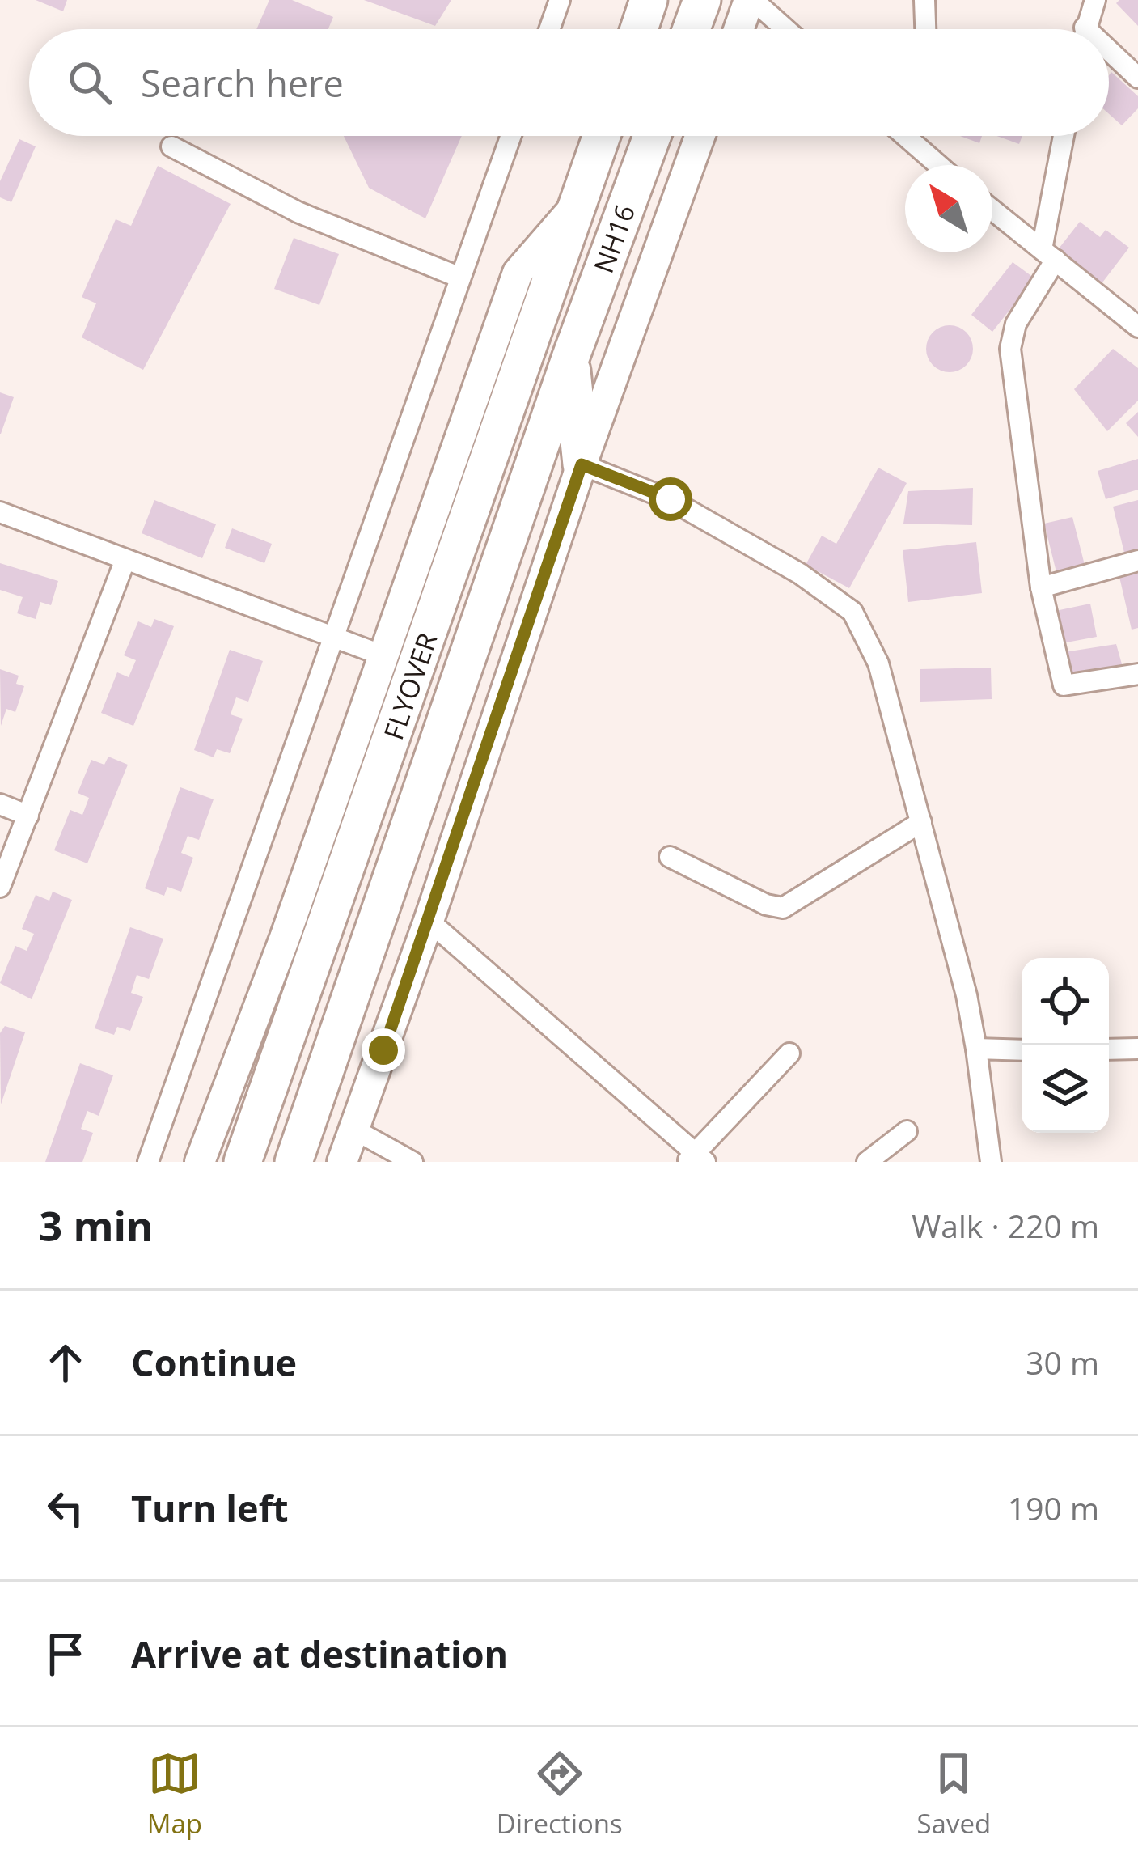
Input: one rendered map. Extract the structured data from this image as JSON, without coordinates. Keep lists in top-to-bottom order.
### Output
{
  "streets": {
    "highway": ["NH16", "FLYOVER"]
  },
  "crossings": [
    ["NH16", "FLYOVER"]
  ],
  "north": "top left",
  "page": {
    "search": "Search here",
    "heading": ["3 min", "Walk · 220 m"],
    "list": [
      ["Continue", "30 m"],
      ["Turn left", "190 m"],
      "Arrive at destination"
    ],
    "nav": ["Map", "Directions", "Saved"]
  }
}
